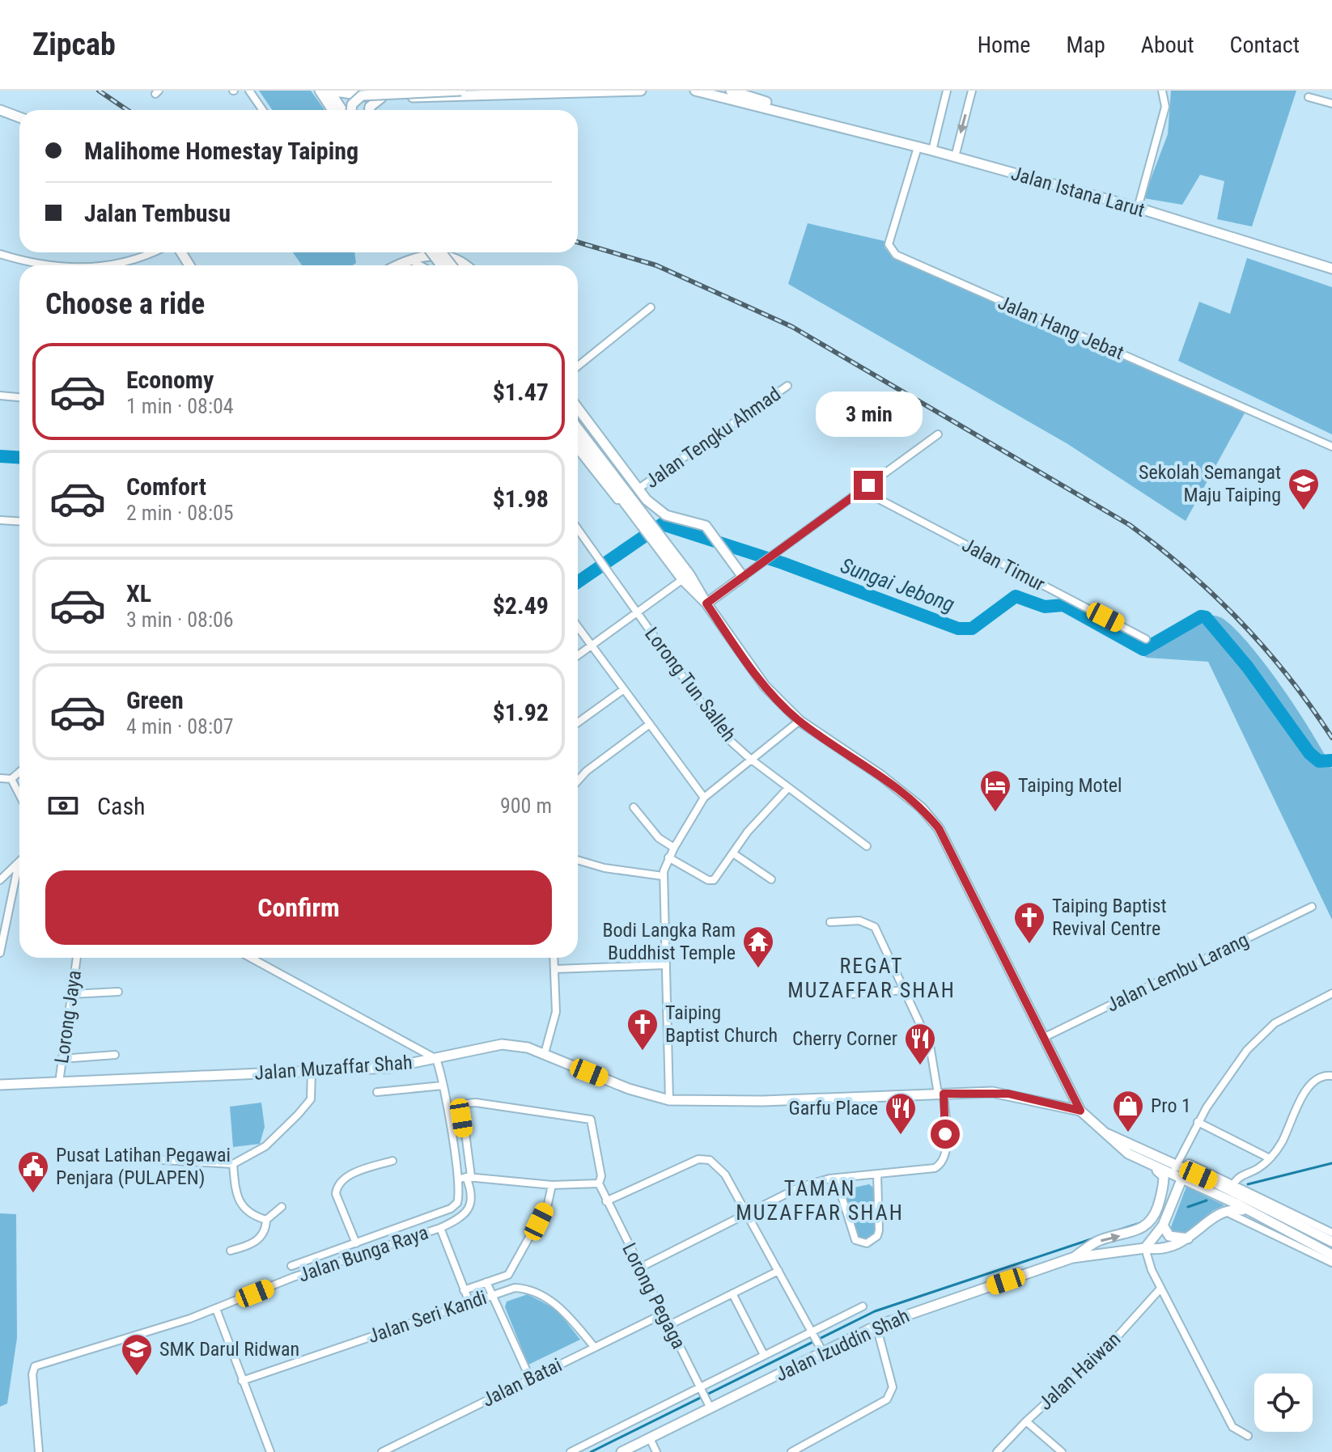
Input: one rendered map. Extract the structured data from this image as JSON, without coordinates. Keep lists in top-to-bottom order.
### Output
{
  "streets": {
    "main road": ["Jalan Istana Larut", "Jalan Muzaffar Shah", "Jalan Izuddin Shah"],
    "street": [
      "Jalan Hang Jebat",
      "Jalan Tengku Ahmad",
      "Jalan Timur",
      "Lorong Tun Salleh",
      "Jalan Lembu Larang",
      "Lorong Jaya",
      "Jalan Bunga Raya",
      "Lorong Pegaga",
      "Jalan Seri Kandi",
      "Jalan Haiwan",
      "Jalan Batai"
    ]
  },
  "crossings": [
    ["Jalan Istana Larut", "Jalan Hang Jebat"],
    ["Lorong Jaya", "Jalan Muzaffar Shah"],
    ["Jalan Muzaffar Shah", "Jalan Bunga Raya"],
    ["Jalan Bunga Raya", "Lorong Pegaga"],
    ["Lorong Pegaga", "Jalan Izuddin Shah"],
    ["Lorong Pegaga", "Jalan Batai"],
    ["Jalan Seri Kandi", "Jalan Batai"]
  ],
  "districts": ["REGAT MUZAFFAR SHAH", "TAMAN MUZAFFAR SHAH"],
  "water": ["Sungai Jebong"],
  "places": {
    "school or university": ["Sekolah Semangat Maju Taiping", "SMK Darul Ridwan"],
    "hotel": ["Taiping Motel"],
    "church": ["Taiping Baptist Revival Centre", "Taiping Baptist Church"],
    "temple": ["Bodi Langka Ram Buddhist Temple"],
    "restaurant": ["Cherry Corner", "Garfu Place"],
    "shop": ["Pro 1"],
    "public building": ["Pusat Latihan Pegawai Penjara (PULAPEN)"]
  },
  "page": {
    "header": "Zipcab",
    "nav": [
      "Home",
      "Map",
      "About",
      "Contact"
    ],
    "banner": ["Malihome Homestay Taiping", "Jalan Tembusu"],
    "heading": "Choose a ride",
    "list": [
      {
        "name": "Economy",
        "note": "1 min · 08:04",
        "value": "$1.47"
      },
      {
        "name": "Comfort",
        "note": "2 min · 08:05",
        "value": "$1.98"
      },
      {
        "name": "XL",
        "note": "3 min · 08:06",
        "value": "$2.49"
      },
      {
        "name": "Green",
        "note": "4 min · 08:07",
        "value": "$1.92"
      }
    ],
    "bubble": "3 min",
    "pay": ["Cash", "900 m"],
    "buttons": "Confirm"
  }
}
